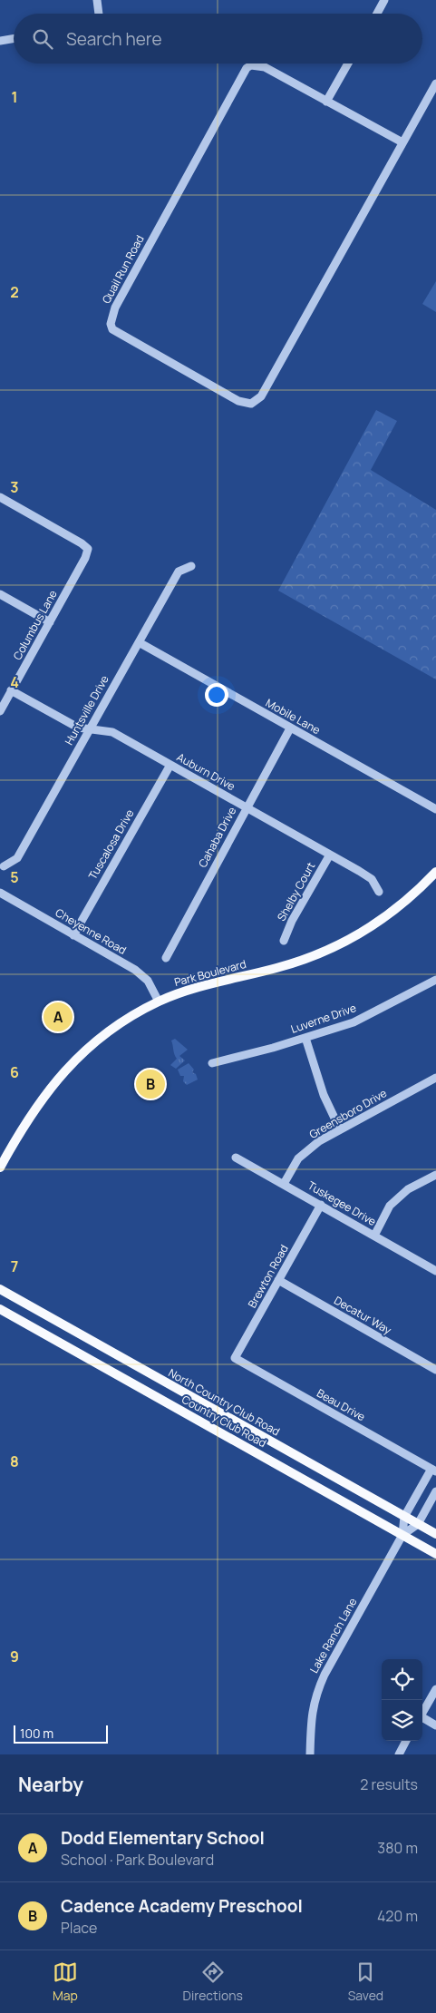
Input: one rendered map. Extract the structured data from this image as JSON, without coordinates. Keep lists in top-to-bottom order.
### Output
{
  "streets": {
    "main road": ["Park Boulevard", "North Country Club Road", "Country Club Road"],
    "street": [
      "Quail Run Road",
      "Columbus Lane",
      "Huntsville Drive",
      "Mobile Lane",
      "Auburn Drive",
      "Cahaba Drive",
      "Tuscalosa Drive",
      "Shelby Court",
      "Cheyenne Road",
      "Luverne Drive",
      "Greensboro Drive",
      "Tuskegee Drive",
      "Brewton Road",
      "Decatur Way",
      "Beau Drive",
      "Lake Ranch Lane"
    ]
  },
  "crossings": [
    ["Columbus Lane", "Auburn Drive"],
    ["Huntsville Drive", "Mobile Lane"],
    ["Huntsville Drive", "Auburn Drive"],
    ["Mobile Lane", "Cahaba Drive"],
    ["Auburn Drive", "Cahaba Drive"],
    ["Auburn Drive", "Tuscalosa Drive"],
    ["Auburn Drive", "Shelby Court"],
    ["Tuscalosa Drive", "Cheyenne Road"],
    ["Cheyenne Road", "Park Boulevard"],
    ["Greensboro Drive", "Tuskegee Drive"],
    ["Tuskegee Drive", "Brewton Road"],
    ["Brewton Road", "Decatur Way"],
    ["Brewton Road", "Beau Drive"],
    ["Country Club Road", "Lake Ranch Lane"]
  ],
  "scale_bar": "100 m",
  "page": {
    "search": "Search here",
    "pins": ["A", "B"],
    "scale": "100 m",
    "heading": ["Nearby", "2 results"],
    "list": [
      {
        "mark": "A",
        "name": "Dodd Elementary School",
        "note": "School · Park Boulevard",
        "value": "380 m"
      },
      {
        "mark": "B",
        "name": "Cadence Academy Preschool",
        "note": "Place",
        "value": "420 m"
      }
    ],
    "nav": ["Map", "Directions", "Saved"]
  },
  "grid": {
    "rows": [
      "1",
      "2",
      "3",
      "4",
      "5",
      "6",
      "7",
      "8",
      "9"
    ]
  }
}
